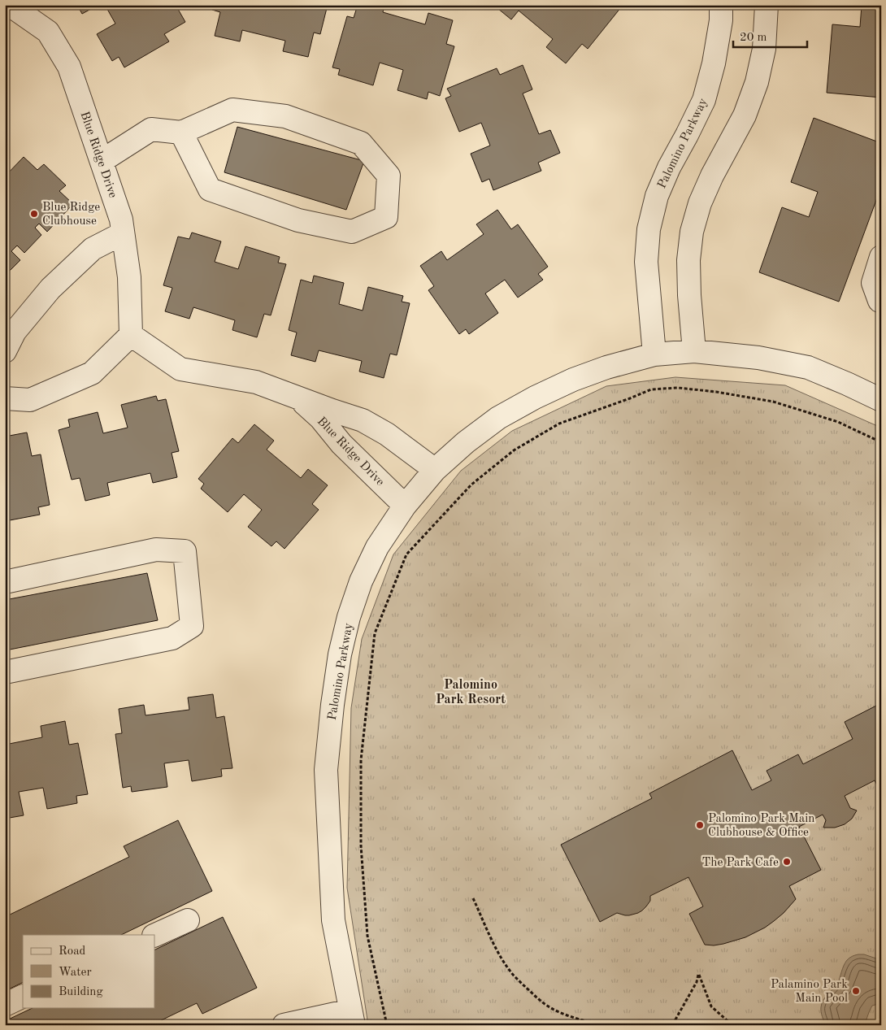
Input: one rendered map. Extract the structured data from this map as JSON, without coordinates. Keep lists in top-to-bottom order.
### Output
{
  "streets": {
    "street": ["Palomino Parkway", "Blue Ridge Drive"]
  },
  "crossings": [
    ["Palomino Parkway", "Blue Ridge Drive"]
  ],
  "districts": ["Palomino Park Resort"],
  "places": [
    "Blue Ridge Clubhouse",
    "Palomino Park Main Clubhouse & Office",
    "The Park Cafe",
    "Palamino Park Main Pool"
  ],
  "legend": ["Road", "Water", "Building"],
  "scale_bar": "20 m"
}
